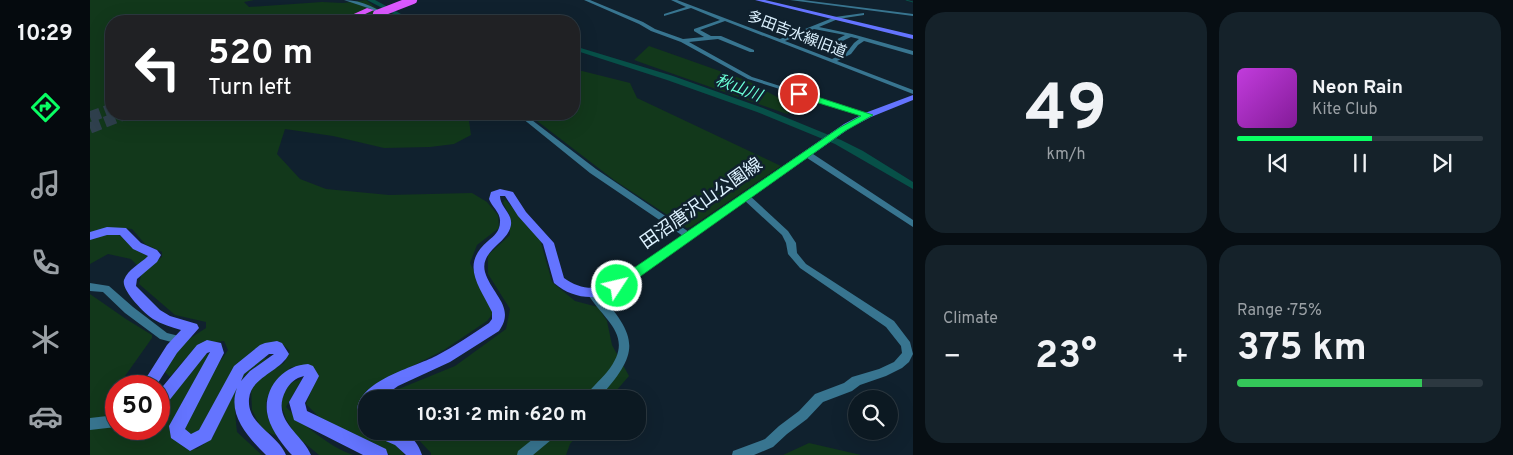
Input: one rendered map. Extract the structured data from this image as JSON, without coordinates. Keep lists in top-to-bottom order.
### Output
{
  "streets": {
    "main road": ["田沼唐沢山公園線"],
    "street": ["多田吉水線旧道"]
  },
  "water": ["秋山川"],
  "page": {
    "tabs": "10:29",
    "tile": [
      ["49", "km/h"],
      "Climate",
      ["Range · 75%", "375 km"]
    ],
    "turn": ["520 m", "Turn left"],
    "song": ["Neon Rain", "Kite Club"],
    "heat": ["−", "23°", "+"],
    "limit": "50",
    "trip": "10:31 · 2 min · 620 m"
  }
}
